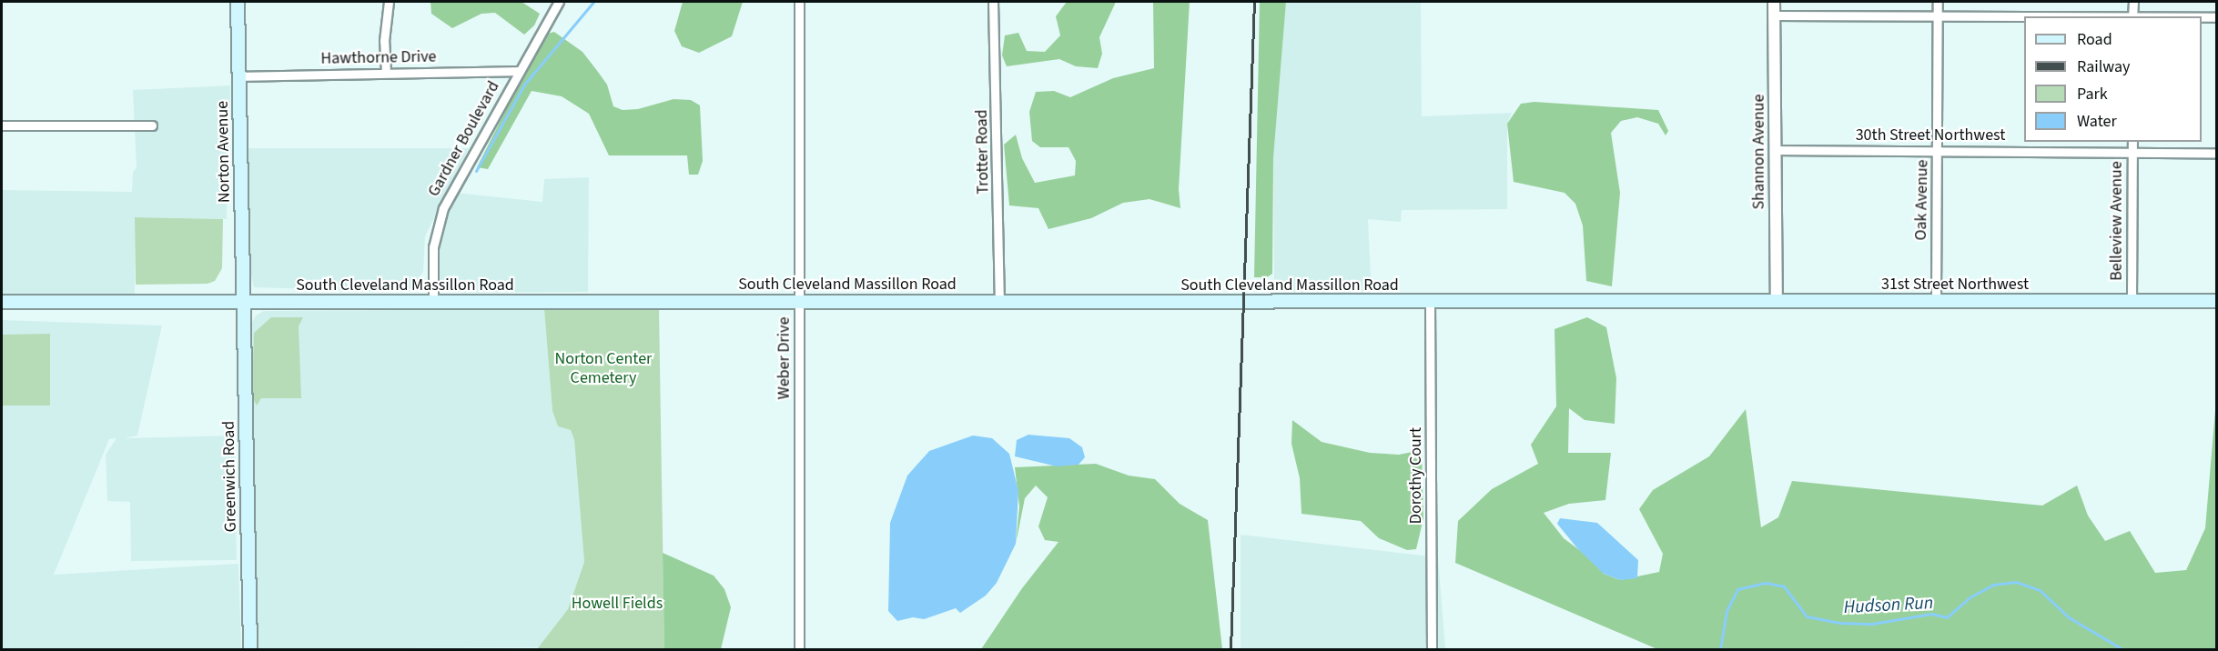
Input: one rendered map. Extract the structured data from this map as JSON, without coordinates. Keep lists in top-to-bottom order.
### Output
{
  "streets": {
    "main road": [
      "Norton Avenue",
      "South Cleveland Massillon Road",
      "31st Street Northwest",
      "Greenwich Road"
    ],
    "street": [
      "Hawthorne Drive",
      "30th Street Northwest",
      "Gardner Boulevard",
      "Trotter Road",
      "Shannon Avenue",
      "Oak Avenue",
      "Belleview Avenue",
      "Weber Drive",
      "Dorothy Court"
    ]
  },
  "crossings": [
    ["Hawthorne Drive", "Gardner Boulevard"],
    ["Hawthorne Drive", "Norton Avenue"],
    ["30th Street Northwest", "Shannon Avenue"],
    ["30th Street Northwest", "Oak Avenue"],
    ["30th Street Northwest", "Belleview Avenue"],
    ["Gardner Boulevard", "South Cleveland Massillon Road"],
    ["Norton Avenue", "South Cleveland Massillon Road"],
    ["Norton Avenue", "Greenwich Road"],
    ["Trotter Road", "South Cleveland Massillon Road"],
    ["Shannon Avenue", "31st Street Northwest"],
    ["Oak Avenue", "31st Street Northwest"],
    ["Belleview Avenue", "31st Street Northwest"],
    ["South Cleveland Massillon Road", "31st Street Northwest"],
    ["South Cleveland Massillon Road", "Weber Drive"],
    ["South Cleveland Massillon Road", "Dorothy Court"],
    ["South Cleveland Massillon Road", "Greenwich Road"]
  ],
  "water": ["Hudson Run"],
  "parks": ["Norton Center Cemetery", "Howell Fields"],
  "legend": [
    "Road",
    "Railway",
    "Park",
    "Water"
  ]
}
